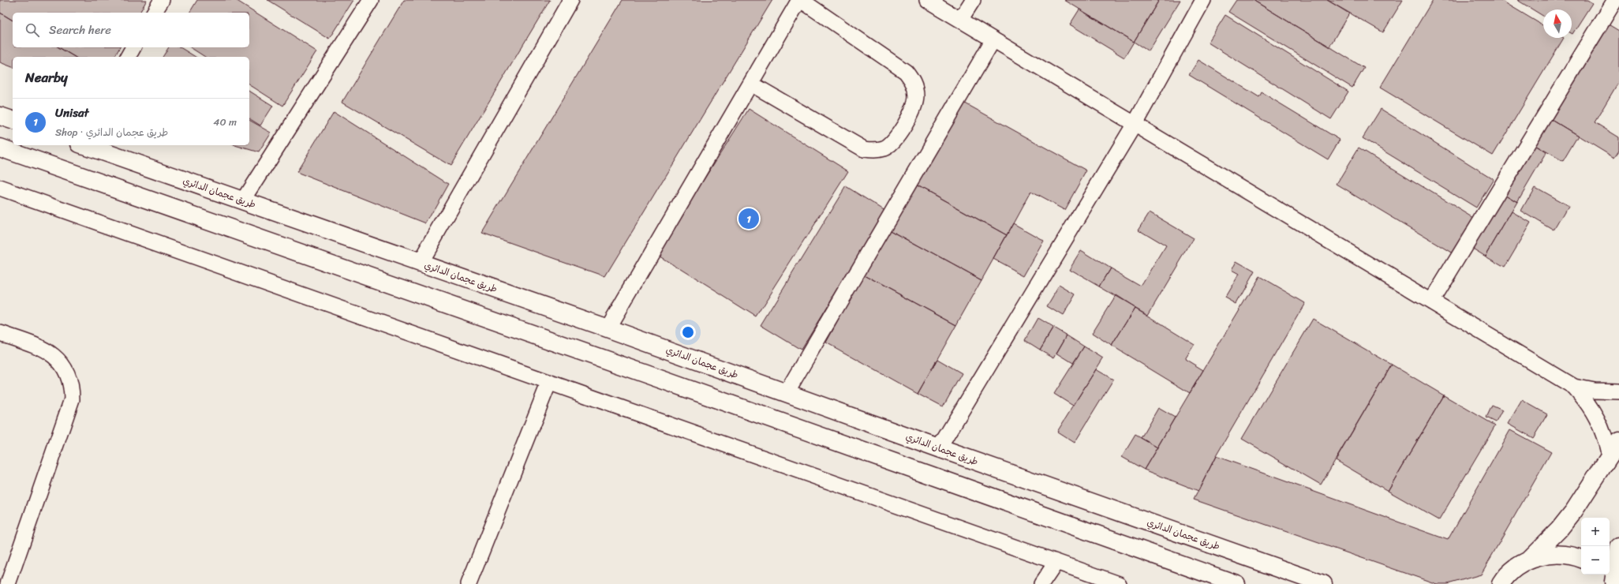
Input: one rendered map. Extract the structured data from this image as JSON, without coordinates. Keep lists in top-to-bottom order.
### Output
{
  "streets": {
    "main road": ["طريق عجمان الدائري"]
  },
  "north": "top",
  "page": {
    "search": "Search here",
    "heading": "Nearby",
    "list": [
      {
        "mark": "1",
        "name": "Unisat",
        "note": "Shop · طريق عجمان الدائري",
        "value": "40 m"
      }
    ],
    "pins": "1",
    "map_buttons": ["+", "−"]
  }
}
